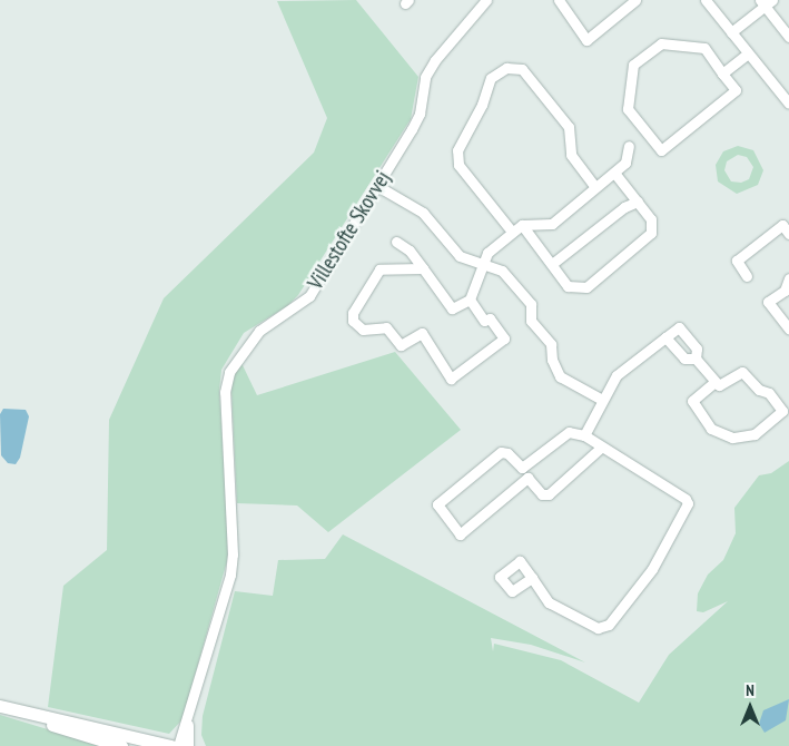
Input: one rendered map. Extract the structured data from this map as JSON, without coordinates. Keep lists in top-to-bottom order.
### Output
{
  "streets": {
    "street": ["Villestofte Skovvej"]
  },
  "north": "top"
}
